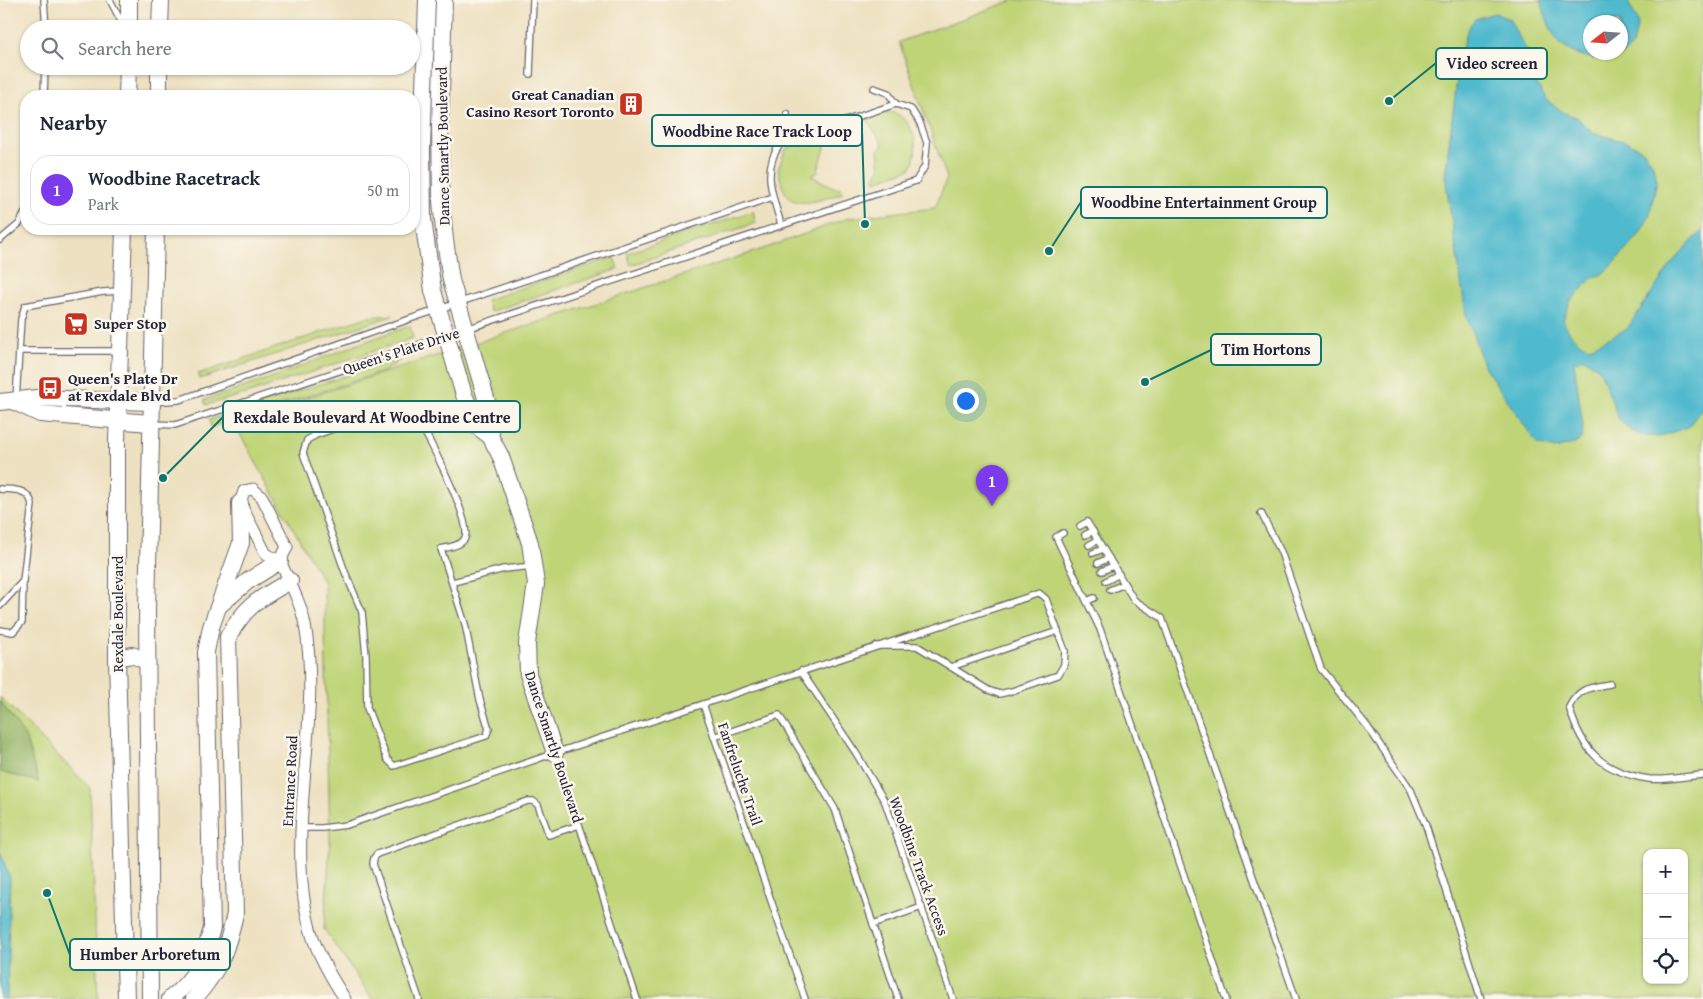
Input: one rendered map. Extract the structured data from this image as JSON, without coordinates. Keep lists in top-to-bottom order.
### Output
{
  "streets": {
    "main road": ["Dance Smartly Boulevard", "Queen's Plate Drive", "Rexdale Boulevard"],
    "street": ["Entrance Road"],
    "lane": ["Fanfreluche Trail", "Woodbine Track Access"]
  },
  "crossings": [
    ["Dance Smartly Boulevard", "Queen's Plate Drive"],
    ["Queen's Plate Drive", "Rexdale Boulevard"]
  ],
  "places": {
    "other": [
      "Video screen",
      "Woodbine Race Track Loop",
      "Woodbine Entertainment Group",
      "Tim Hortons",
      "Rexdale Boulevard At Woodbine Centre",
      "Humber Arboretum"
    ],
    "building": ["Great Canadian Casino Resort Toronto"],
    "supermarket": ["Super Stop"],
    "bus stop": ["Queen's Plate Dr at Rexdale Blvd"]
  },
  "north": "left",
  "page": {
    "search": "Search here",
    "heading": "Nearby",
    "list": [
      {
        "mark": "1",
        "name": "Woodbine Racetrack",
        "note": "Park",
        "value": "50 m"
      }
    ],
    "pins": "1",
    "map_buttons": ["+", "−"]
  }
}
